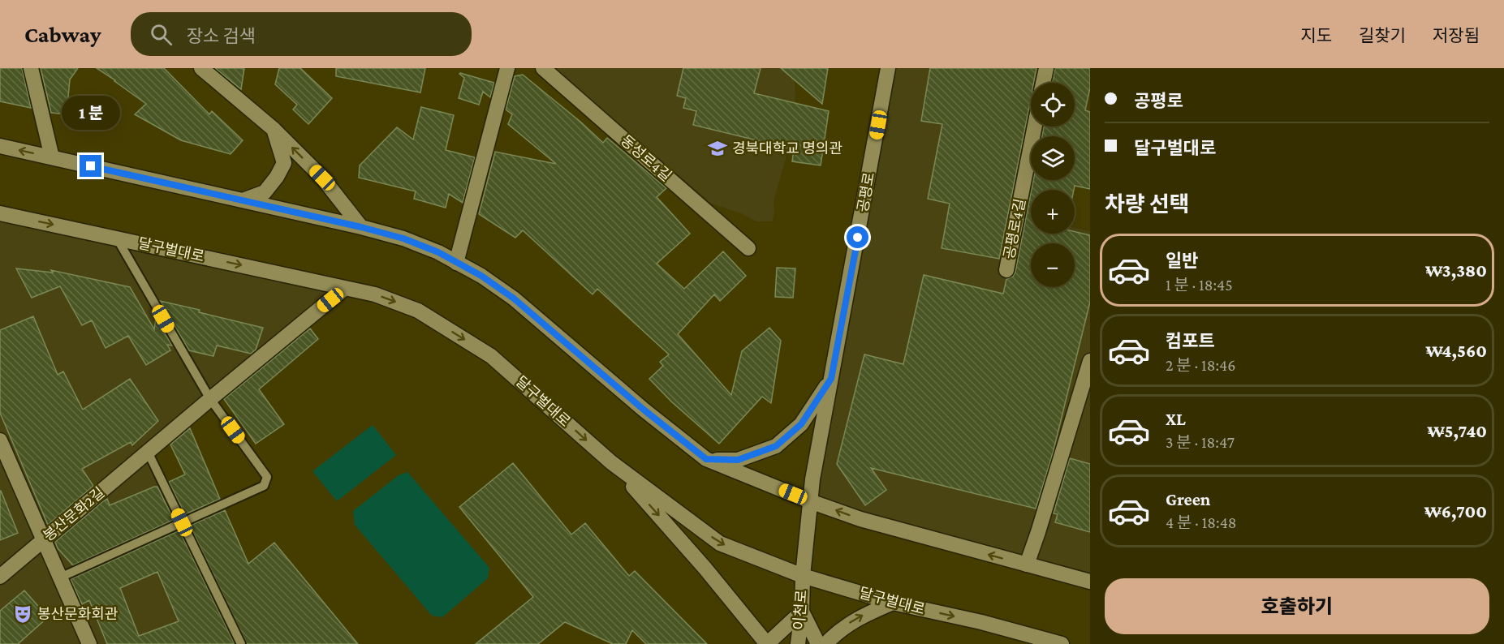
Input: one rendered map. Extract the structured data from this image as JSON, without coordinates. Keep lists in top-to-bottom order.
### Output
{
  "streets": {
    "main road": [
      "동성로4길",
      "공평로",
      "공평로4길",
      "달구벌대로",
      "봉산문화2길",
      "이천로"
    ]
  },
  "crossings": [
    ["공평로", "달구벌대로"],
    ["공평로", "이천로"],
    ["달구벌대로", "봉산문화2길"],
    ["달구벌대로", "이천로"]
  ],
  "places": {
    "school or university": ["경북대학교 명의관"],
    "theatre": ["봉산문화회관"]
  },
  "page": {
    "header": "Cabway",
    "search": "장소 검색",
    "nav": ["지도", "길찾기", "저장됨"],
    "banner": ["공평로", "달구벌대로"],
    "map_buttons": ["+", "−"],
    "bubble": "1 분",
    "heading": "차량 선택",
    "list": [
      {
        "name": "일반",
        "note": "1 분 · 18:45",
        "value": "₩3,380"
      },
      {
        "name": "컴포트",
        "note": "2 분 · 18:46",
        "value": "₩4,560"
      },
      {
        "name": "XL",
        "note": "3 분 · 18:47",
        "value": "₩5,740"
      },
      {
        "name": "Green",
        "note": "4 분 · 18:48",
        "value": "₩6,700"
      }
    ],
    "buttons": "호출하기"
  }
}
